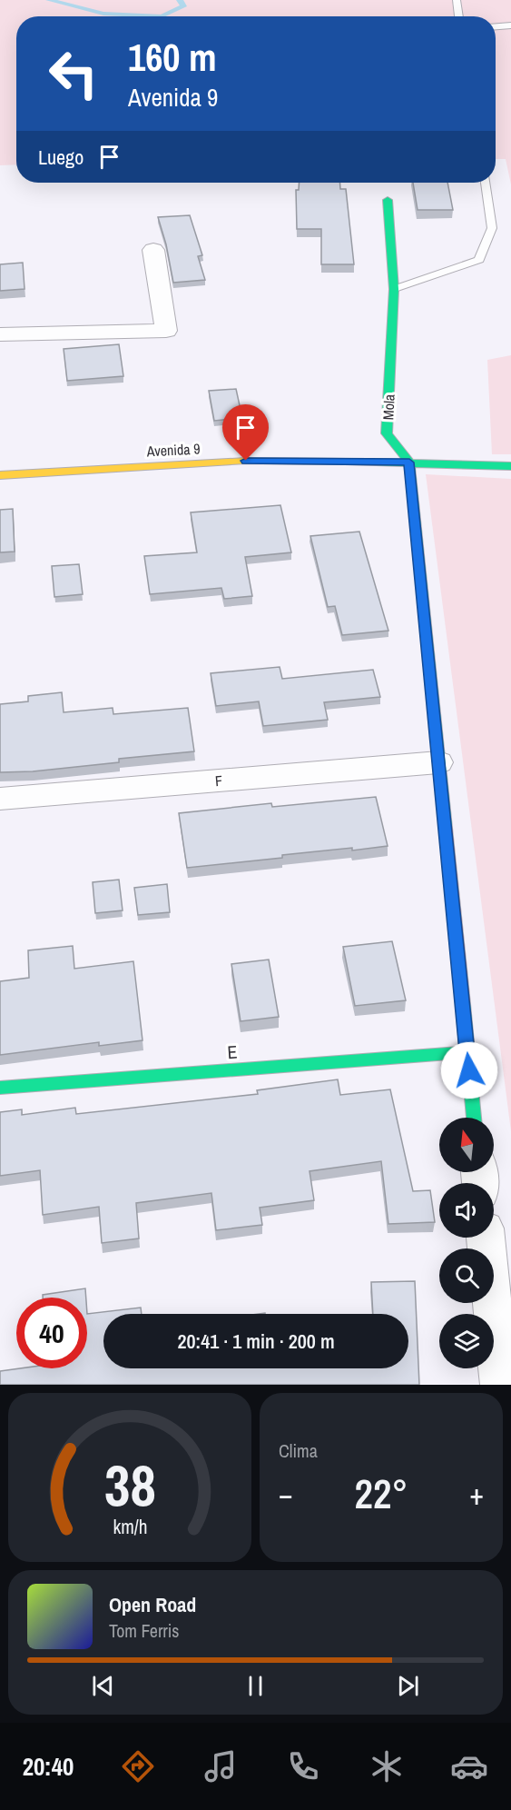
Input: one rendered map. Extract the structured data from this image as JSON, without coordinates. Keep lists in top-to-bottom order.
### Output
{
  "streets": {
    "street": [
      "Mola",
      "Avenida 9",
      "F",
      "E"
    ]
  },
  "crossings": [
    ["Mola", "Avenida 9"]
  ],
  "north": "top",
  "page": {
    "turn": ["160 m", "Avenida 9"],
    "then": "Luego",
    "limit": "40",
    "trip": "20:41 · 1 min · 200 m",
    "tile": "Clima",
    "heat": ["−", "22°", "+"],
    "song": ["Open Road", "Tom Ferris"],
    "tabs": "20:40",
    "gauge": ["38", "km/h"]
  }
}
